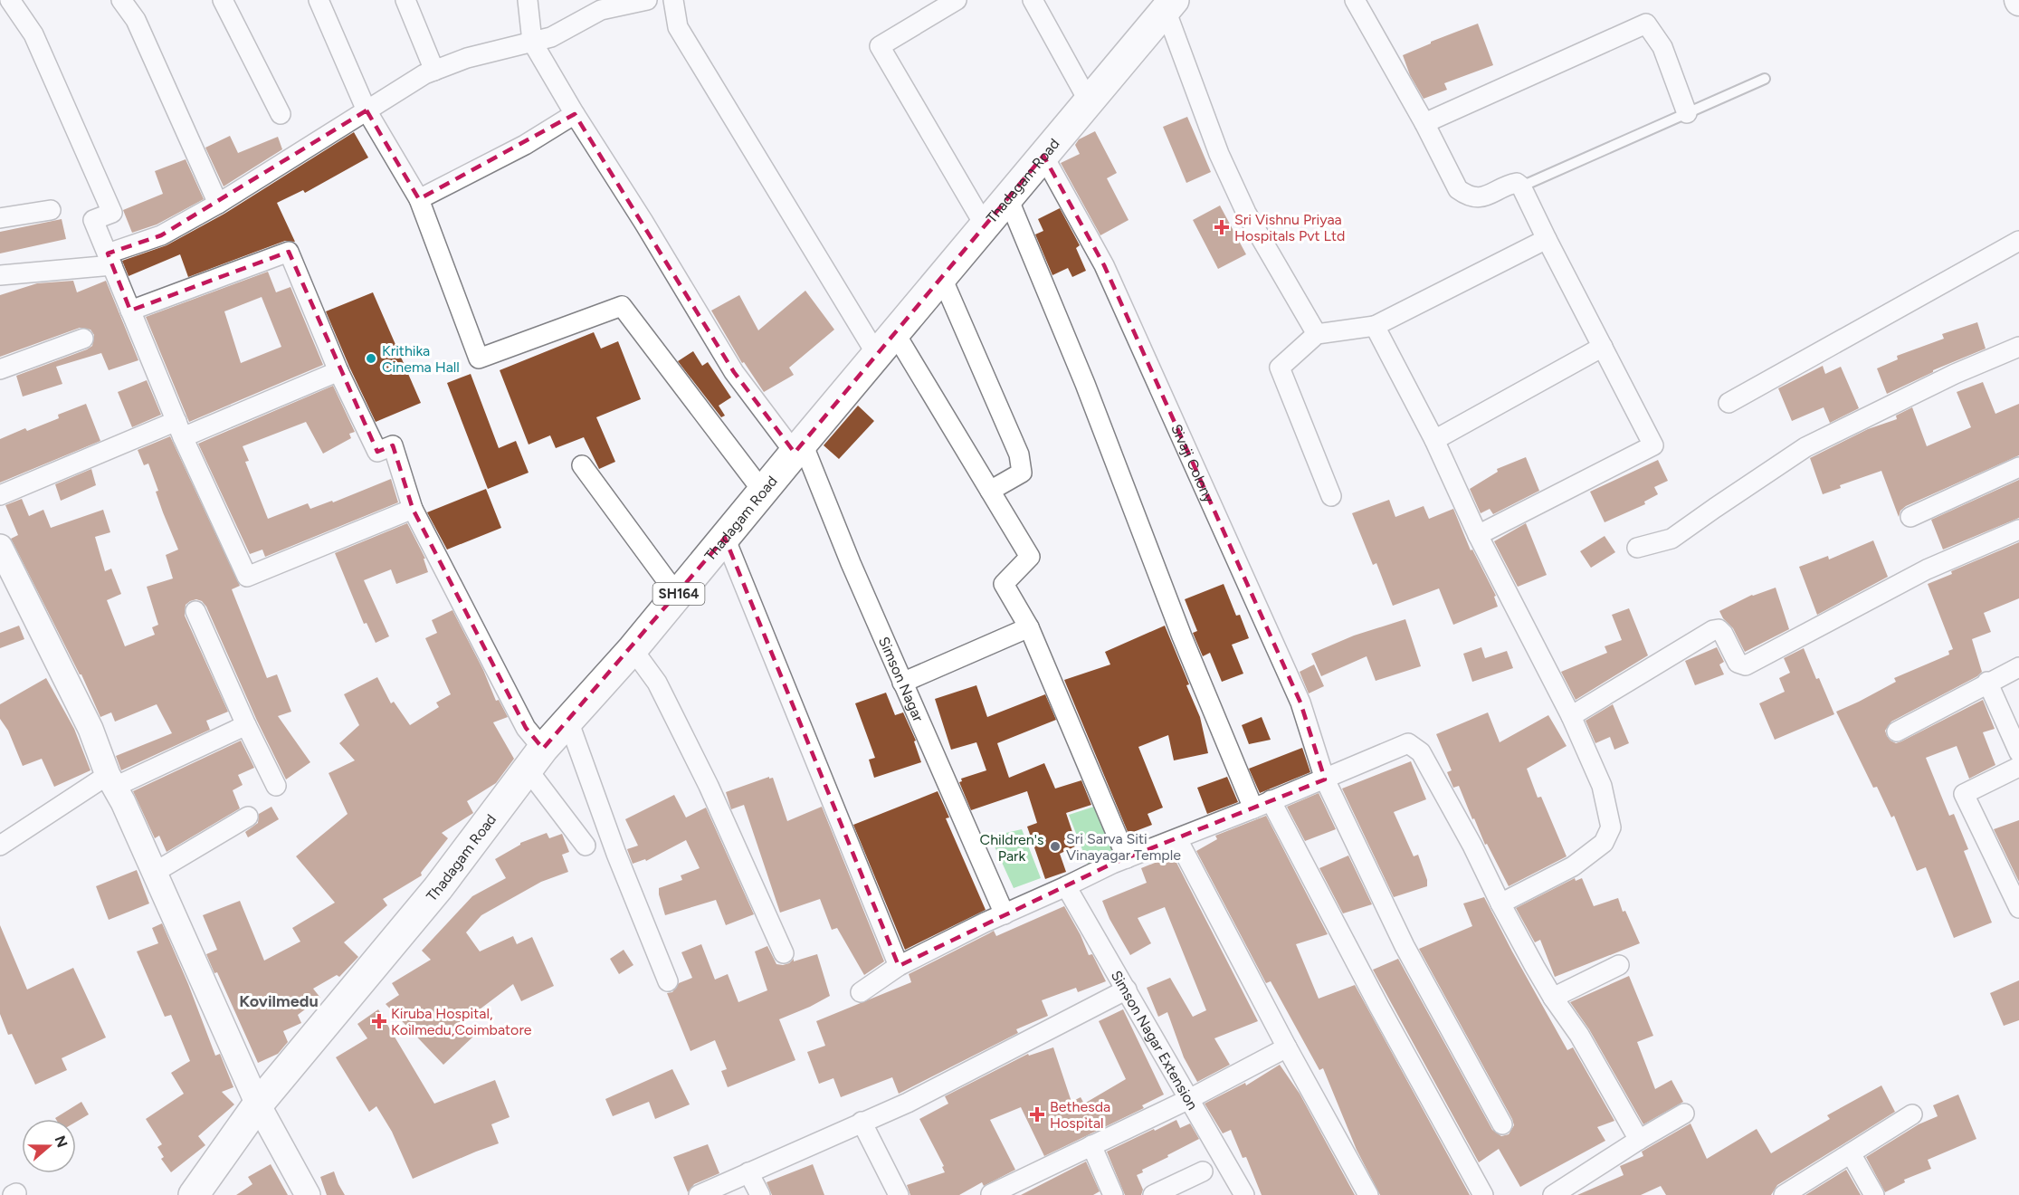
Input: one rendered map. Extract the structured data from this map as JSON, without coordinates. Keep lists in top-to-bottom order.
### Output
{
  "streets": {
    "main road": ["Thadagam Road", "SH164"],
    "street": ["Sivaji Colony", "Simson Nagar", "Simson Nagar Extension"]
  },
  "crossings": [
    ["Thadagam Road", "Sivaji Colony"],
    ["Thadagam Road", "Simson Nagar"]
  ],
  "districts": ["Kovilmedu"],
  "parks": ["Children's Park"],
  "places": {
    "health": ["Sri Vishnu Priyaa Hospitals Pvt Ltd", "Kiruba Hospital, Koilmedu,Coimbatore", "Bethesda Hospital"],
    "other": ["Krithika Cinema Hall", "Sri Sarva Siti Vinayagar Temple"]
  },
  "north": "right"
}
